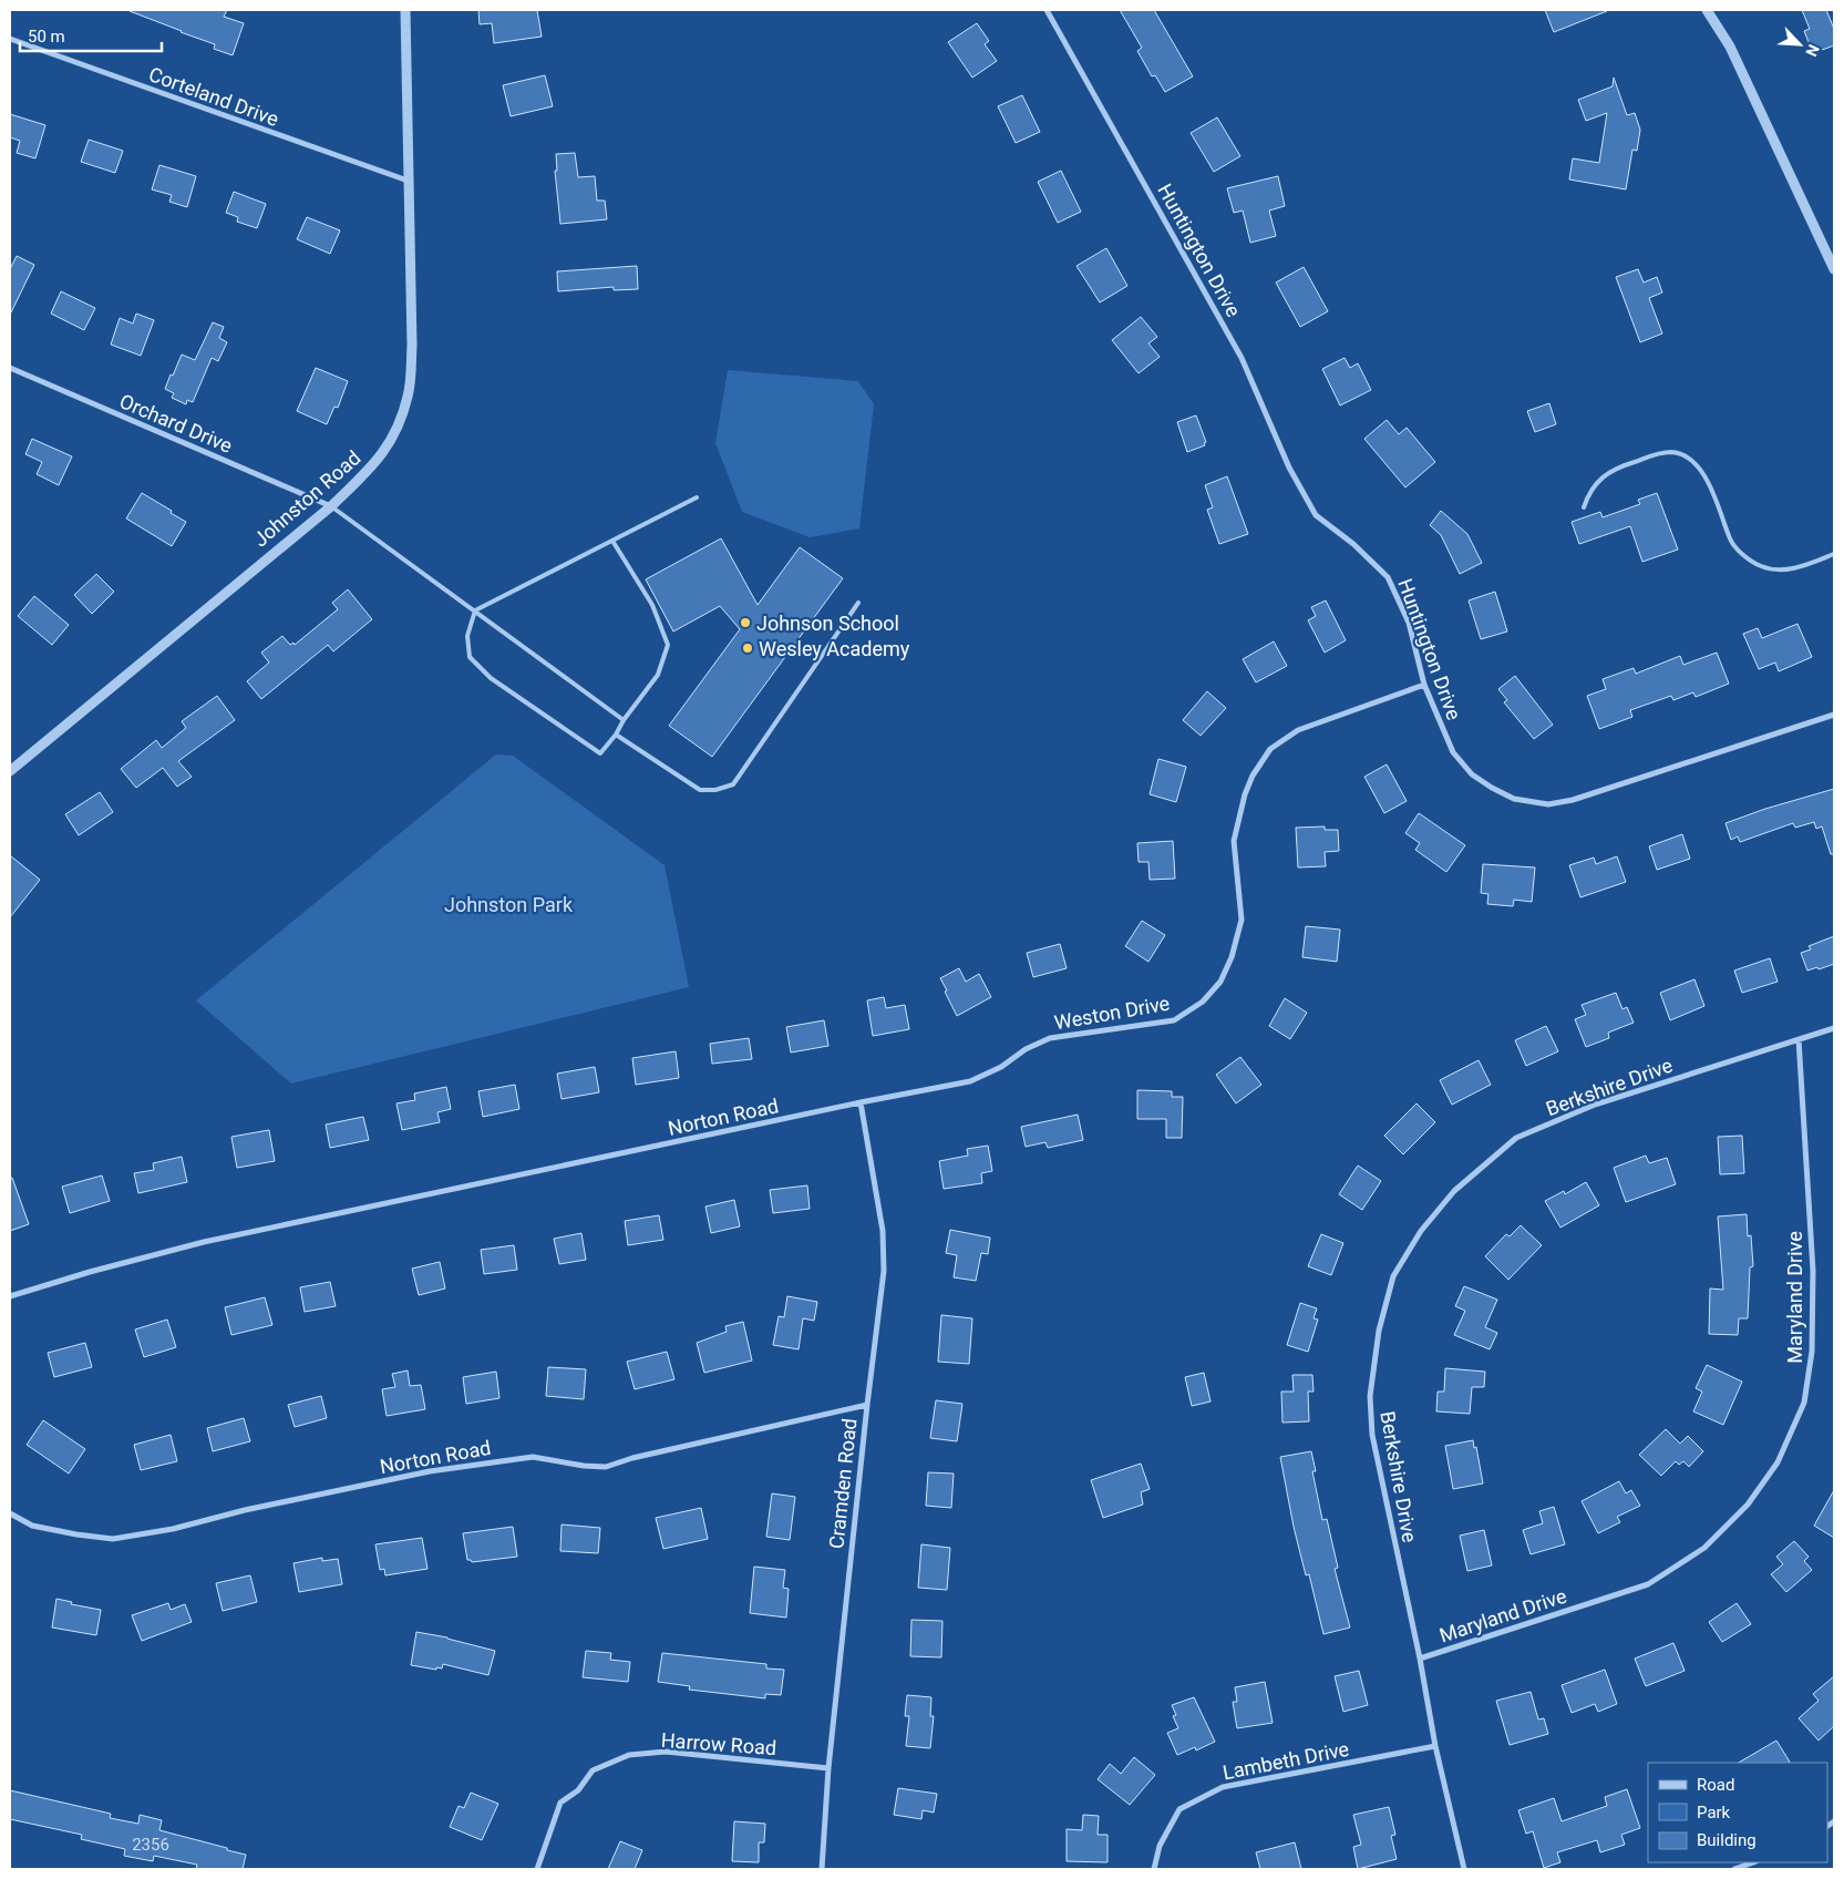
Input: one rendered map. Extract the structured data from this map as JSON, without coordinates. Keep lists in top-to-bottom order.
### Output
{
  "streets": {
    "street": [
      "Corteland Drive",
      "Huntington Drive",
      "Orchard Drive",
      "Johnston Road",
      "Weston Drive",
      "Berkshire Drive",
      "Norton Road",
      "Maryland Drive",
      "Cramden Road",
      "Harrow Road",
      "Lambeth Drive"
    ]
  },
  "crossings": [
    ["Corteland Drive", "Johnston Road"],
    ["Huntington Drive", "Weston Drive"],
    ["Orchard Drive", "Johnston Road"],
    ["Weston Drive", "Norton Road"],
    ["Weston Drive", "Cramden Road"],
    ["Berkshire Drive", "Maryland Drive"],
    ["Berkshire Drive", "Lambeth Drive"],
    ["Norton Road", "Cramden Road"],
    ["Cramden Road", "Harrow Road"]
  ],
  "parks": ["Johnston Park"],
  "places": ["Johnson School", "Wesley Academy"],
  "house_numbers": ["2356"],
  "legend": ["Road", "Park", "Building"],
  "scale_bar": "50 m",
  "north": "bottom right"
}
